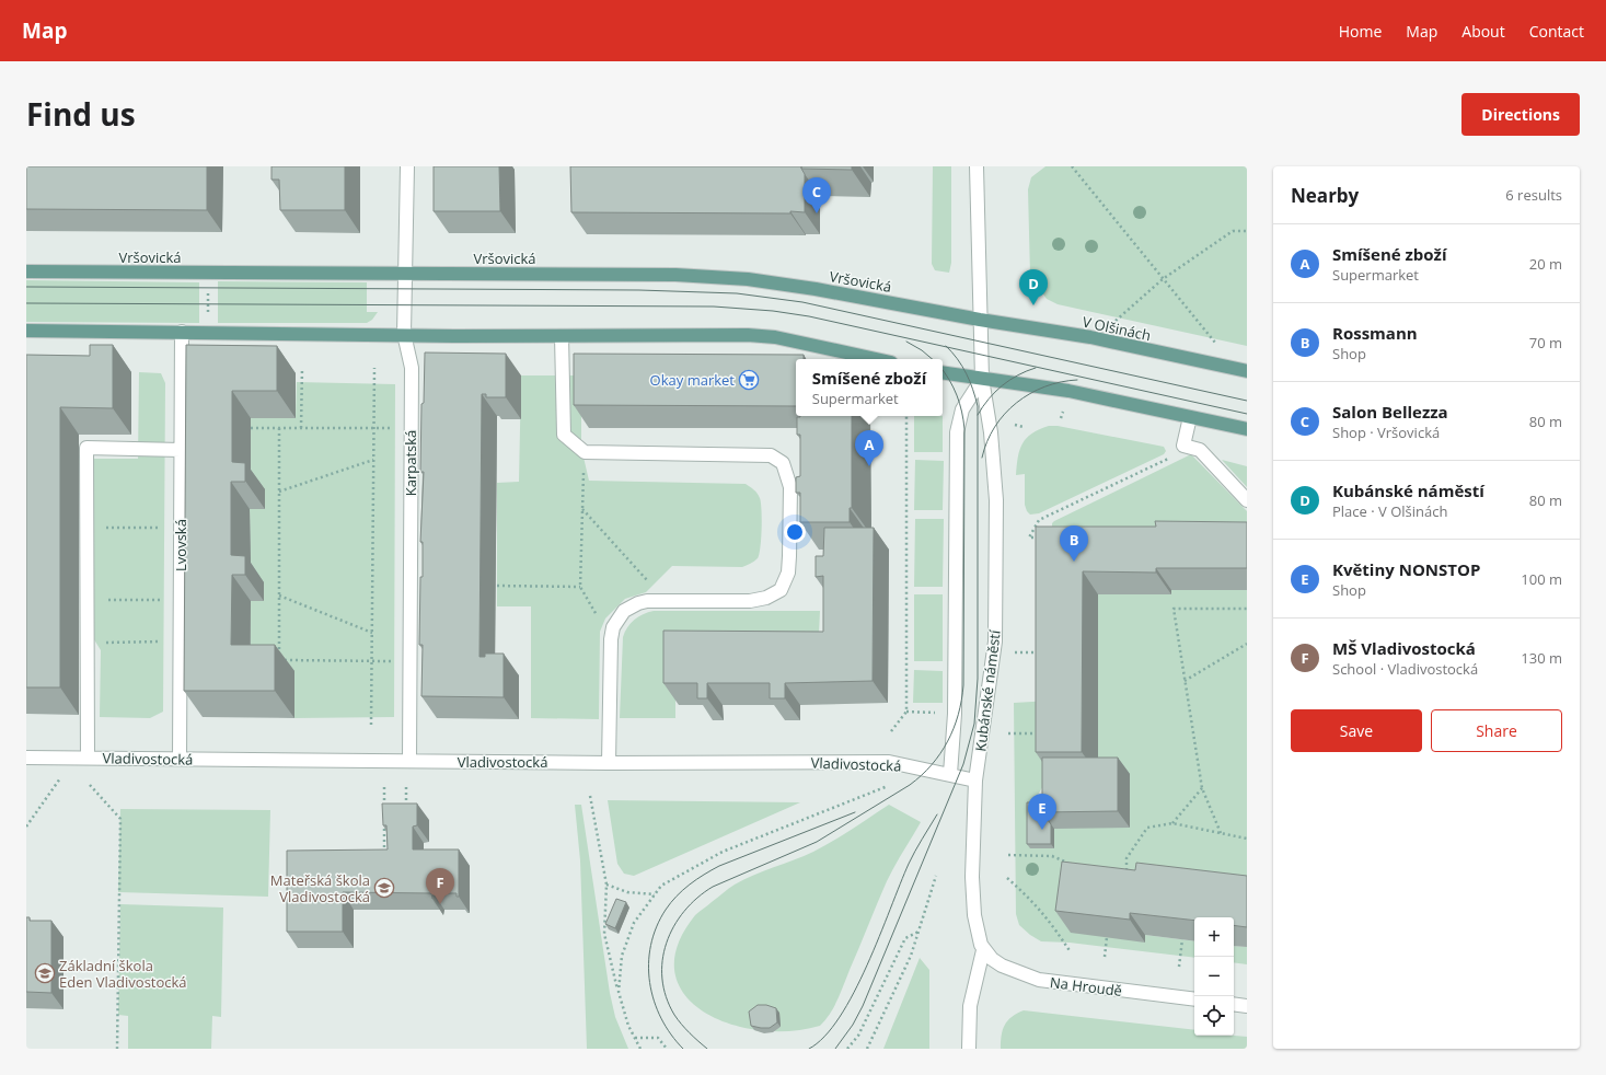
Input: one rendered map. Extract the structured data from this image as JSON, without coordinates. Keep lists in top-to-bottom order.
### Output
{
  "streets": {
    "main road": ["Vršovická", "V Olšinách"],
    "street": [
      "Karpatská",
      "Lvovská",
      "Kubánské náměstí",
      "Vladivostocká",
      "Na Hroudě"
    ]
  },
  "crossings": [
    ["Vršovická", "V Olšinách"],
    ["Vršovická", "Karpatská"],
    ["Vršovická", "Kubánské náměstí"],
    ["V Olšinách", "Kubánské náměstí"],
    ["Karpatská", "Vladivostocká"],
    ["Lvovská", "Vladivostocká"],
    ["Kubánské náměstí", "Vladivostocká"],
    ["Kubánské náměstí", "Na Hroudě"]
  ],
  "places": {
    "supermarket": ["Okay market"],
    "school or university": ["Mateřská škola Vladivostocká", "Základní škola Eden Vladivostocká"]
  },
  "page": {
    "header": "Map",
    "nav": [
      "Home",
      "Map",
      "About",
      "Contact"
    ],
    "title": "Find us",
    "buttons": [
      "Directions",
      ["Save", "Share"]
    ],
    "heading": ["Nearby", "6 results"],
    "pins": [
      "C",
      "D",
      "A",
      "B",
      "E",
      "F"
    ],
    "list": [
      {
        "mark": "A",
        "name": "Smíšené zboží",
        "note": "Supermarket",
        "value": "20 m"
      },
      {
        "mark": "B",
        "name": "Rossmann",
        "note": "Shop",
        "value": "70 m"
      },
      {
        "mark": "C",
        "name": "Salon Bellezza",
        "note": "Shop · Vršovická",
        "value": "80 m"
      },
      {
        "mark": "D",
        "name": "Kubánské náměstí",
        "note": "Place · V Olšinách",
        "value": "80 m"
      },
      {
        "mark": "E",
        "name": "Květiny NONSTOP",
        "note": "Shop",
        "value": "100 m"
      },
      {
        "mark": "F",
        "name": "MŠ Vladivostocká",
        "note": "School · Vladivostocká",
        "value": "130 m"
      }
    ],
    "popup": ["Smíšené zboží", "Supermarket"],
    "map_buttons": ["+", "−"]
  }
}
